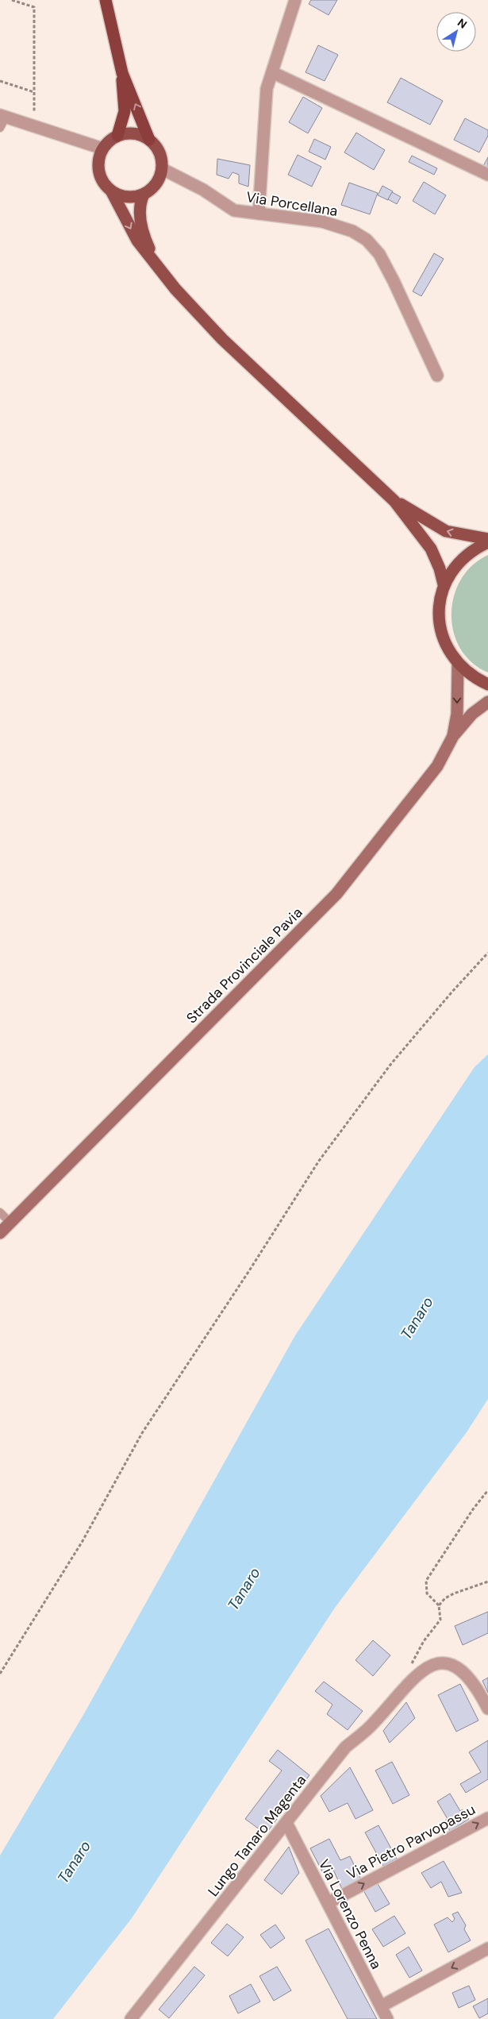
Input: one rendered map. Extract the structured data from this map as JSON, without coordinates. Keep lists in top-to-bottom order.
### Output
{
  "streets": {
    "main road": ["Strada Provinciale Pavia"],
    "street": [
      "Via Porcellana",
      "Lungo Tanaro Magenta",
      "Via Pietro Parvopassu",
      "Via Lorenzo Penna"
    ]
  },
  "crossings": [
    ["Lungo Tanaro Magenta", "Via Lorenzo Penna"],
    ["Via Pietro Parvopassu", "Via Lorenzo Penna"]
  ],
  "one_way": ["Via Pietro Parvopassu"],
  "water": ["Tanaro"],
  "north": "top right"
}
